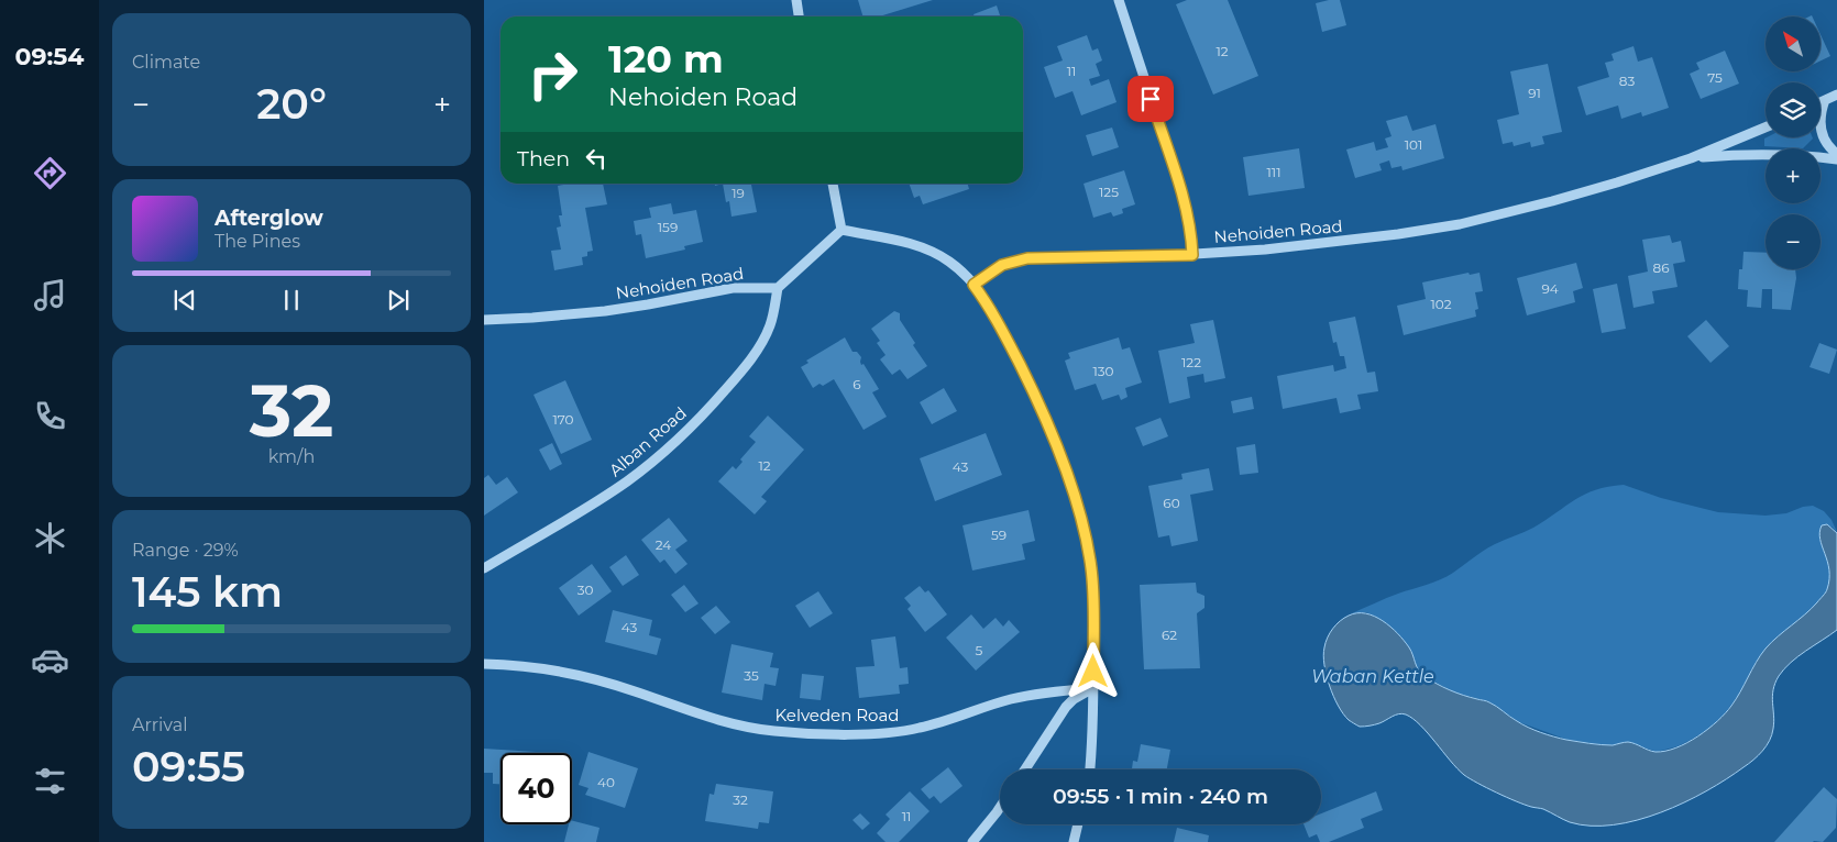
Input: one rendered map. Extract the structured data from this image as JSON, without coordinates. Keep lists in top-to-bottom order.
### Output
{
  "streets": {
    "street": ["Nehoiden Road", "Alban Road", "Kelveden Road"]
  },
  "crossings": [
    ["Nehoiden Road", "Alban Road"]
  ],
  "water": ["Waban Kettle"],
  "house_numbers": [
    "12",
    "11",
    "75",
    "83",
    "91",
    "101",
    "111",
    "125",
    "19",
    "159",
    "86",
    "94",
    "102",
    "122",
    "130",
    "6",
    "170",
    "12",
    "43",
    "60",
    "59",
    "24",
    "30",
    "43",
    "62",
    "5",
    "35",
    "40",
    "32",
    "11"
  ],
  "north": "top left",
  "page": {
    "tabs": "09:54",
    "tile": [
      "Climate",
      ["32", "km/h"],
      ["Range · 29%", "145 km"],
      ["Arrival", "09:55"]
    ],
    "map_buttons": ["+", "−"],
    "turn": ["120 m", "Nehoiden Road"],
    "heat": ["−", "20°", "+"],
    "then": "Then",
    "song": ["Afterglow", "The Pines"],
    "limit": "40",
    "trip": "09:55 · 1 min · 240 m"
  }
}
